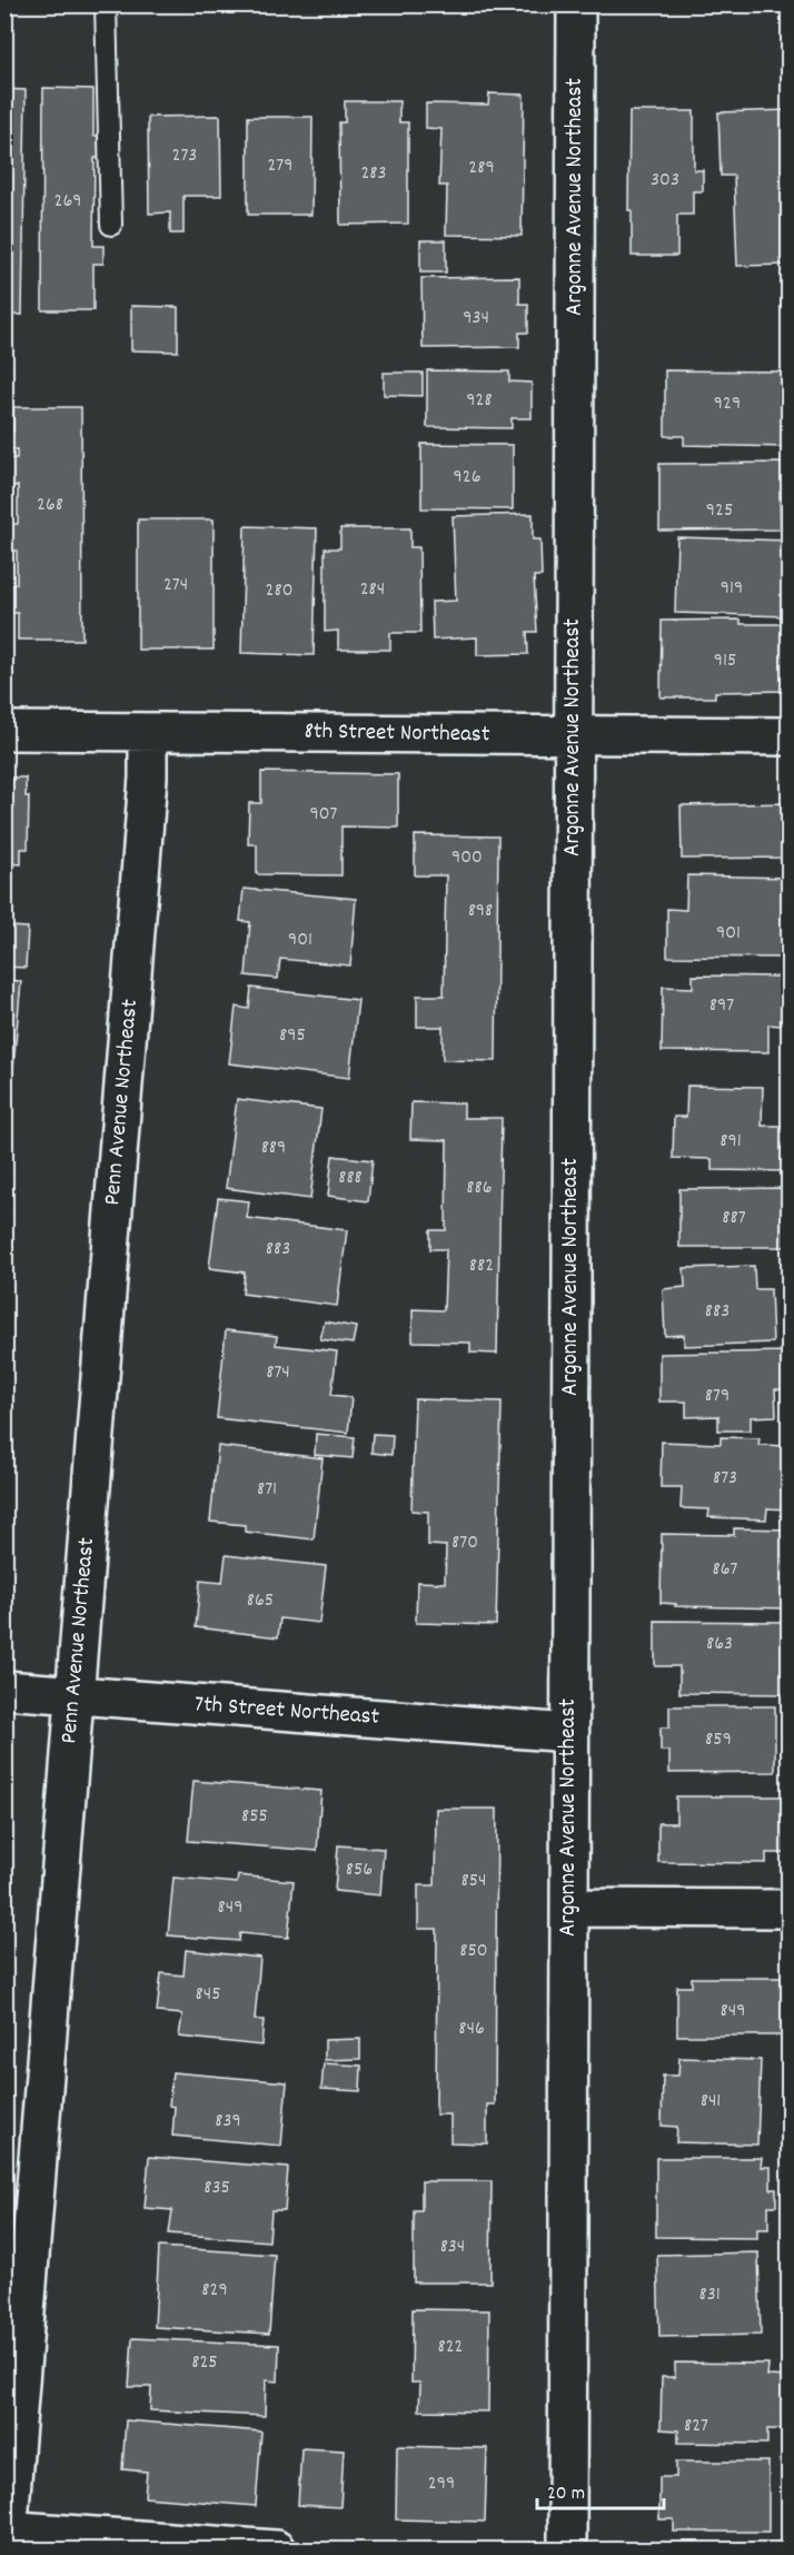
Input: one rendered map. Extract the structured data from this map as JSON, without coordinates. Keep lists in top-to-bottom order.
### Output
{
  "streets": {
    "street": [
      "Argonne Avenue Northeast",
      "8th Street Northeast",
      "Penn Avenue Northeast",
      "7th Street Northeast"
    ]
  },
  "crossings": [
    ["Argonne Avenue Northeast", "8th Street Northeast"],
    ["Argonne Avenue Northeast", "7th Street Northeast"],
    ["8th Street Northeast", "Penn Avenue Northeast"],
    ["Penn Avenue Northeast", "7th Street Northeast"]
  ],
  "house_numbers": [
    "273",
    "279",
    "289",
    "283",
    "303",
    "269",
    "934",
    "928",
    "929",
    "926",
    "268",
    "925",
    "274",
    "919",
    "284",
    "280",
    "915",
    "907",
    "900",
    "898",
    "901",
    "901",
    "897",
    "895",
    "891",
    "889",
    "888",
    "886",
    "887",
    "883",
    "882",
    "883",
    "874",
    "879",
    "873",
    "871",
    "870",
    "867",
    "865",
    "863",
    "859",
    "855",
    "856",
    "854",
    "849",
    "850",
    "845",
    "849",
    "846",
    "841",
    "839",
    "835",
    "834",
    "829",
    "831",
    "822",
    "825",
    "827",
    "299"
  ],
  "scale_bar": "20 m"
}
